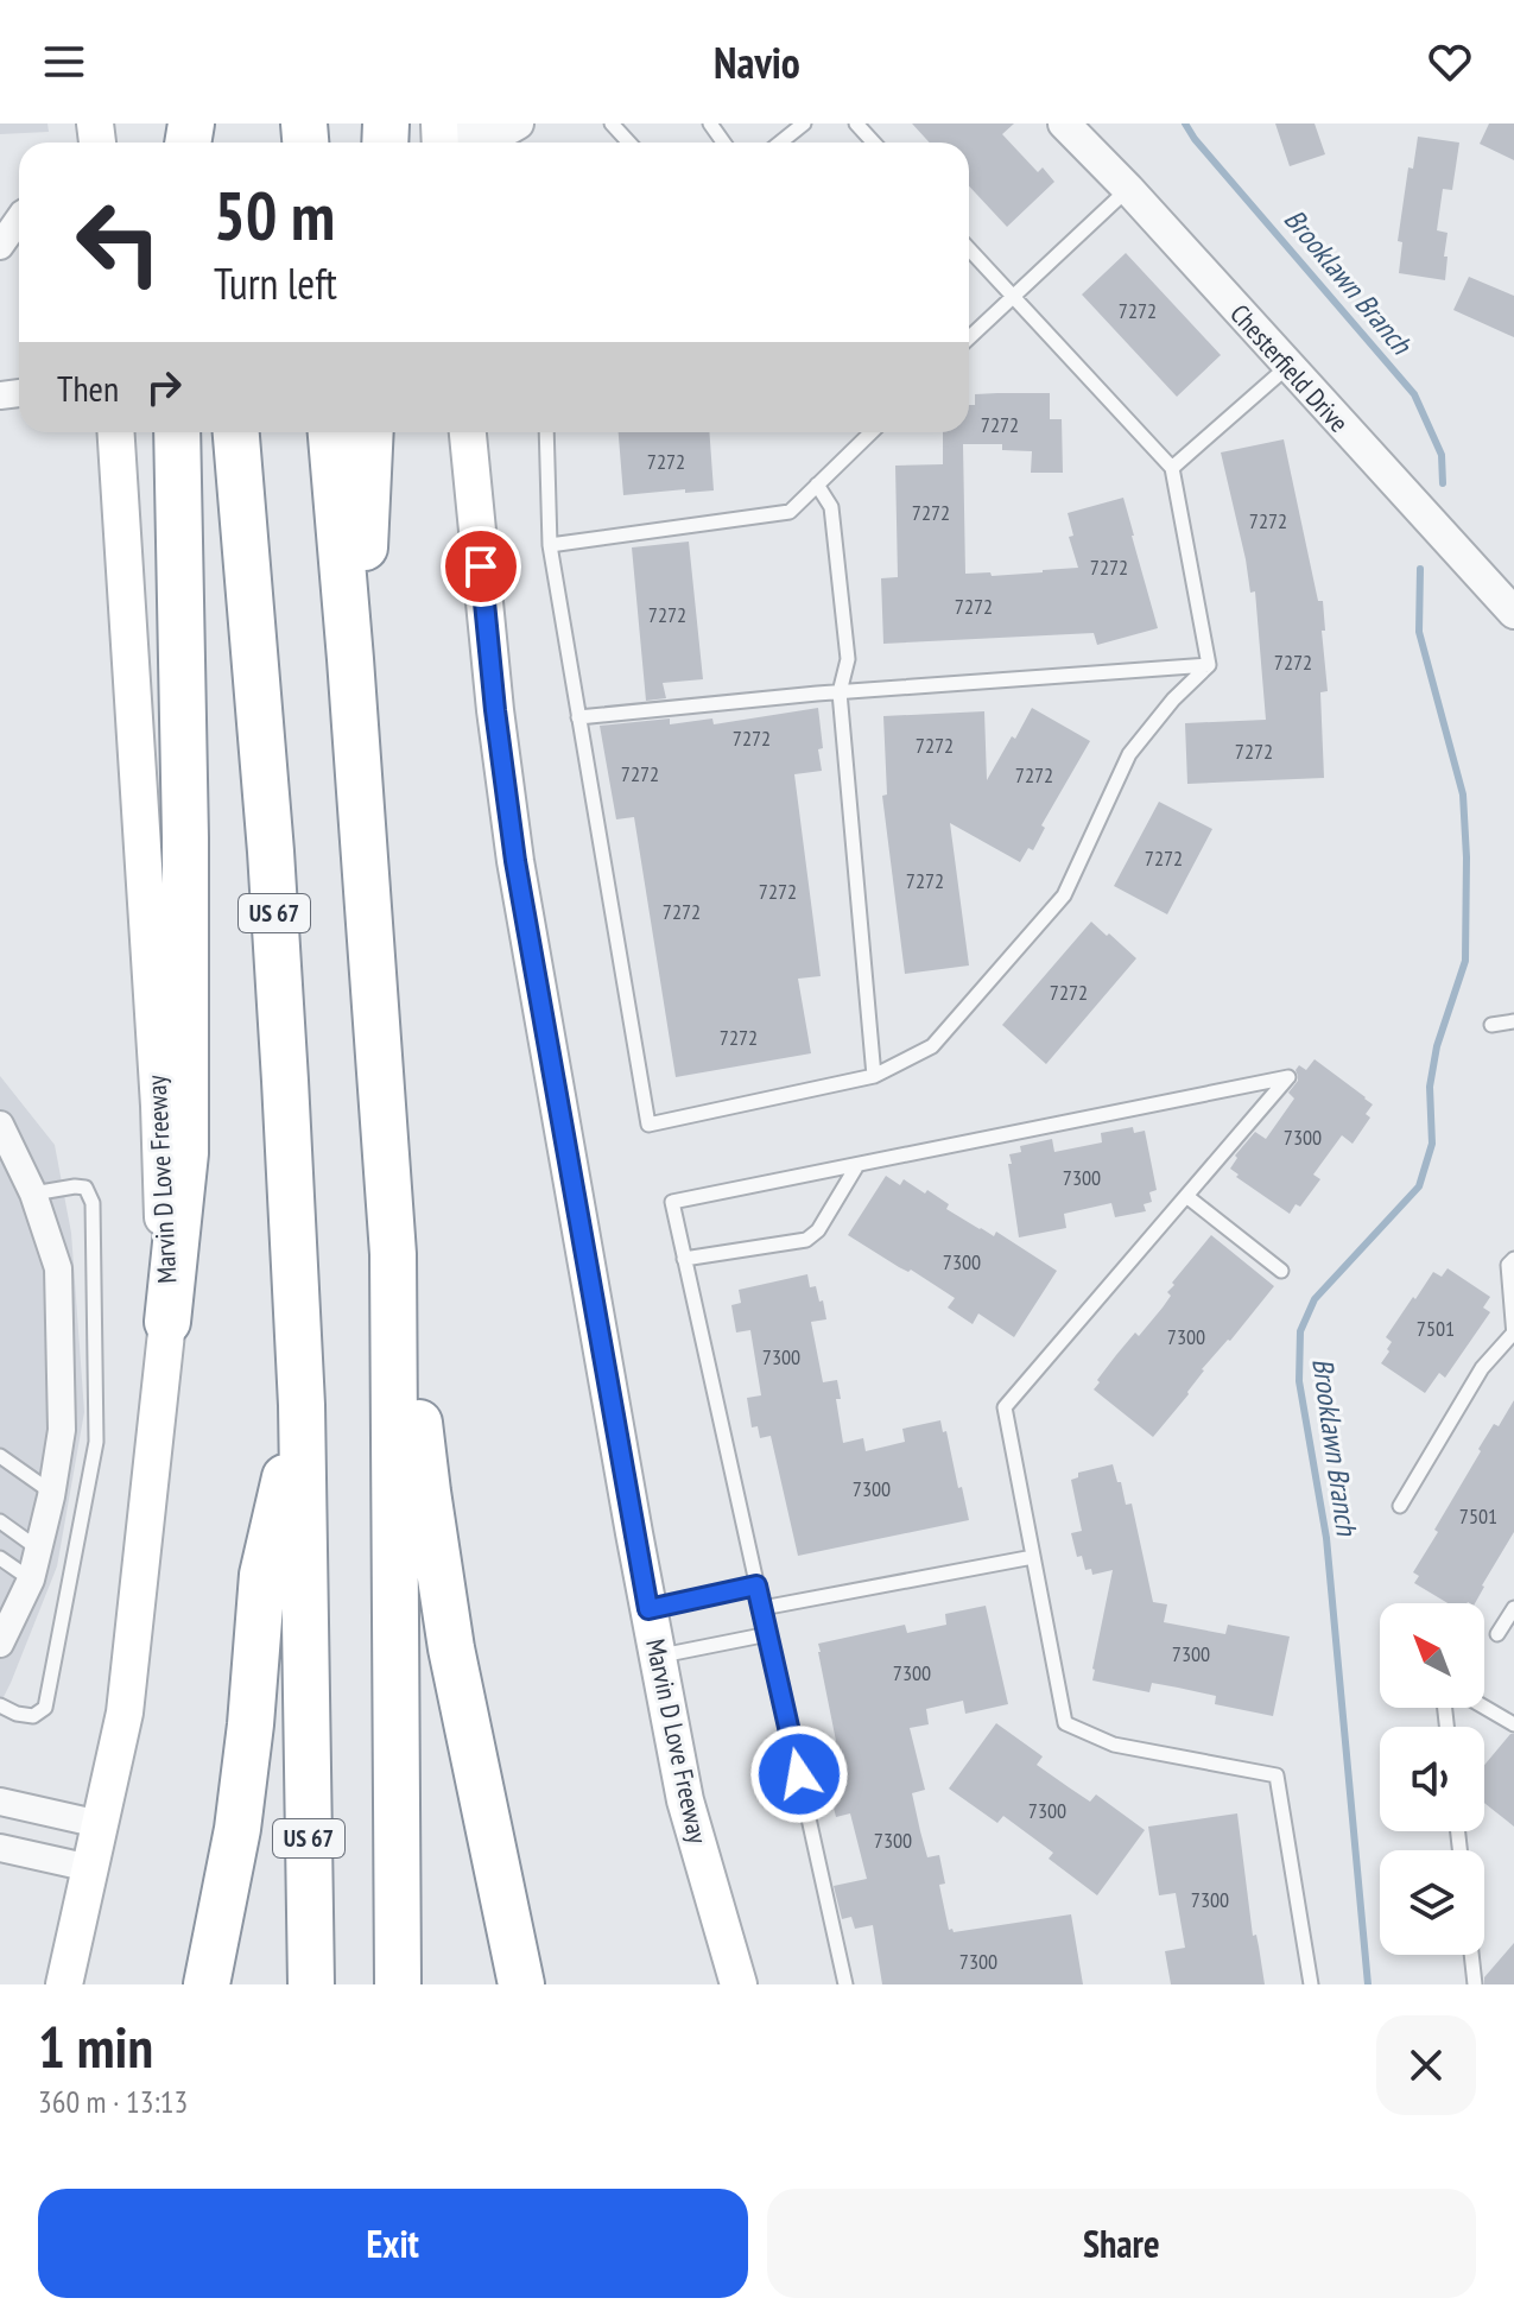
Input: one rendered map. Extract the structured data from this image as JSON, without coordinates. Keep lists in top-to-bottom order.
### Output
{
  "streets": {
    "highway": ["US 67"],
    "main road": ["Marvin D Love Freeway"],
    "street": ["Chesterfield Drive"]
  },
  "water": ["Brooklawn Branch"],
  "house_numbers": [
    "7272",
    "7272",
    "7272",
    "7272",
    "7272",
    "7272",
    "7272",
    "7272",
    "7272",
    "7272",
    "7272",
    "7272",
    "7272",
    "7272",
    "7272",
    "7272",
    "7272",
    "7272",
    "7272",
    "7272",
    "7300",
    "7300",
    "7300",
    "7501",
    "7300",
    "7300",
    "7300",
    "7501",
    "7300",
    "7300",
    "7300",
    "7300",
    "7300",
    "7300"
  ],
  "north": "top left",
  "page": {
    "header": "Navio",
    "turn": ["50 m", "Turn left"],
    "then": "Then",
    "heading": ["1 min", "360 m · 13:13"],
    "buttons": ["Exit", "Share"]
  }
}
